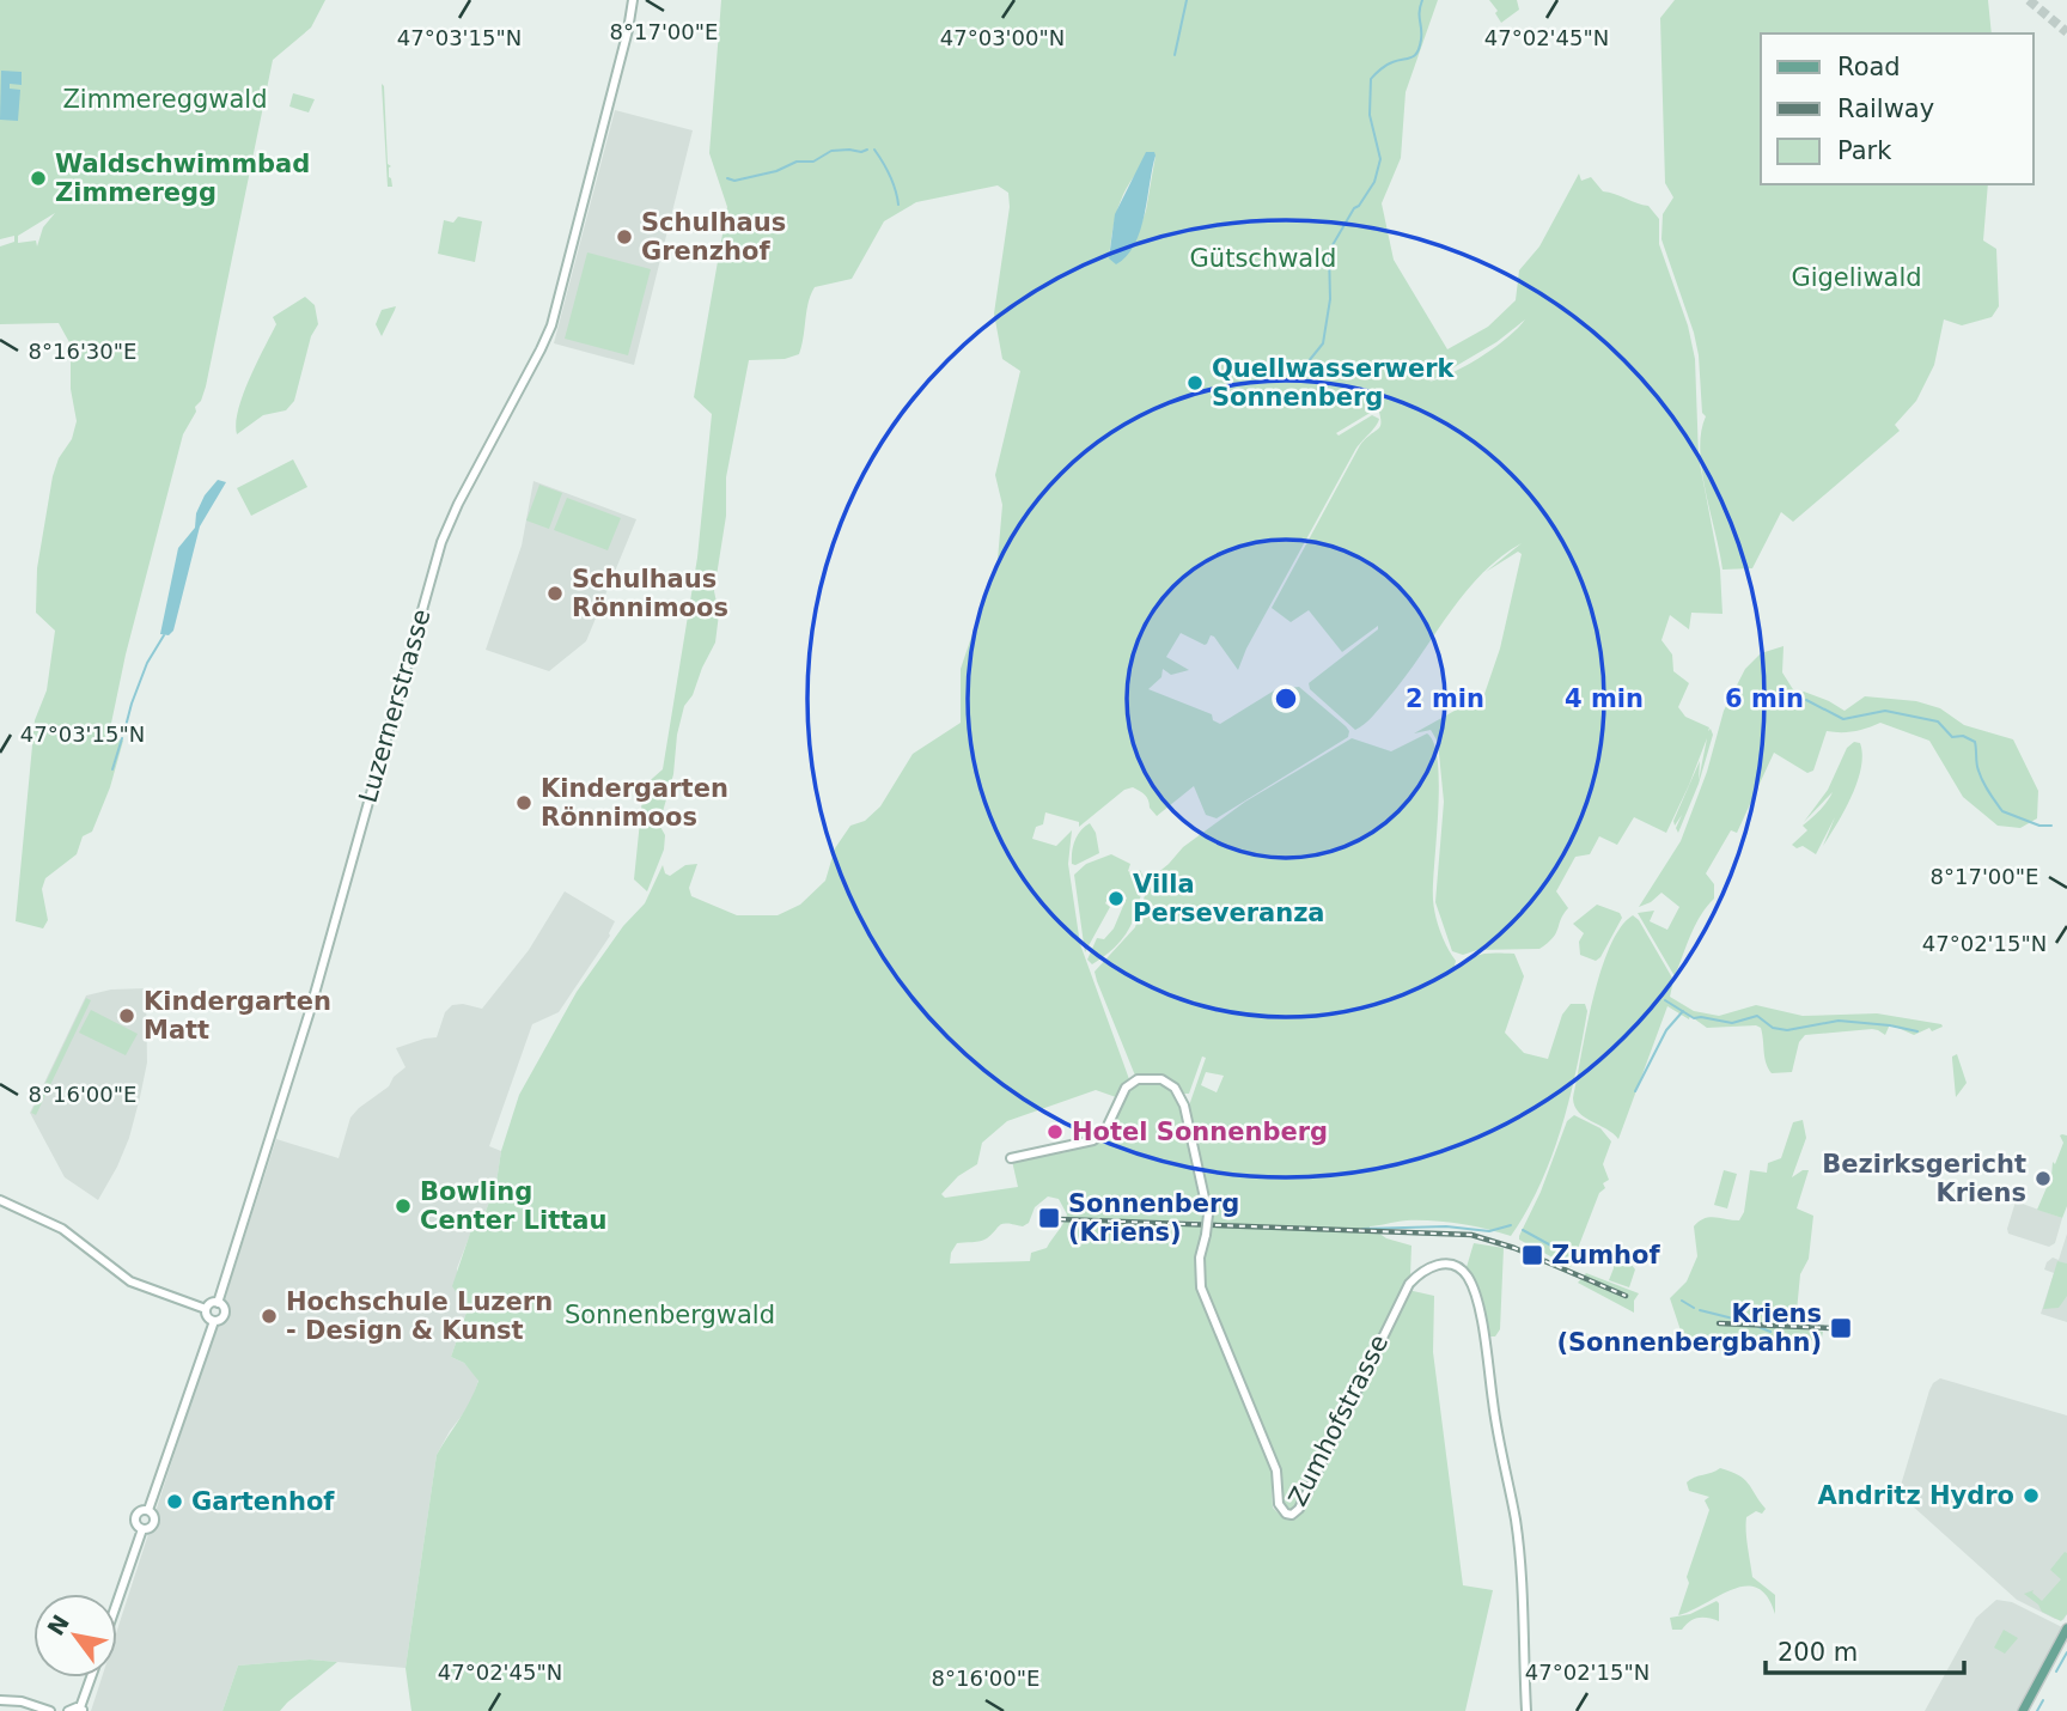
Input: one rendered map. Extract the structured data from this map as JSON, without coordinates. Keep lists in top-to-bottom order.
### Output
{
  "streets": {
    "main road": ["Luzernerstrasse", "Zumhofstrasse"]
  },
  "parks": [
    "Zimmereggwald",
    "Gütschwald",
    "Gigeliwald",
    "Sonnenbergwald"
  ],
  "places": {
    "other": [
      "Waldschwimmbad Zimmeregg",
      "Schulhaus Grenzhof",
      "Quellwasserwerk Sonnenberg",
      "Schulhaus Rönnimoos",
      "Kindergarten Rönnimoos",
      "Villa Perseveranza",
      "Kindergarten Matt",
      "Hotel Sonnenberg",
      "Bezirksgericht Kriens",
      "Bowling Center Littau",
      "Hochschule Luzern - Design & Kunst",
      "Andritz Hydro",
      "Gartenhof"
    ],
    "transit": ["Sonnenberg (Kriens)", "Zumhof", "Kriens (Sonnenbergbahn)"]
  },
  "legend": ["Road", "Railway", "Park"],
  "scale_bar": "200 m",
  "north": "top left",
  "coordinates": [
    "8°17'00\"E",
    "47°03'15\"N",
    "47°03'00\"N",
    "47°02'45\"N",
    "8°16'30\"E",
    "47°02'15\"N",
    "8°16'00\"E"
  ],
  "rings": ["2 min", "4 min", "6 min"]
}
